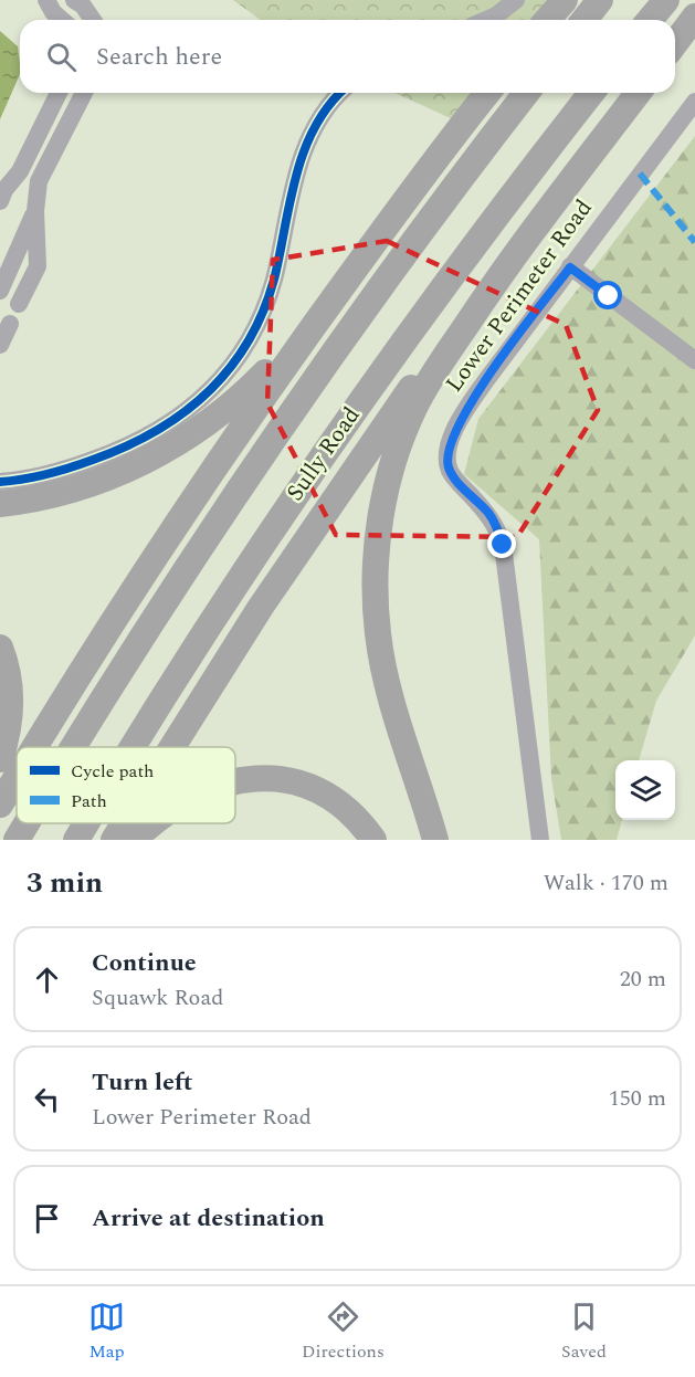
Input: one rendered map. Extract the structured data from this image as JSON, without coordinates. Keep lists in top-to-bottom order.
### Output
{
  "streets": {
    "highway": ["Sully Road"],
    "street": ["Lower Perimeter Road"]
  },
  "legend": ["Cycle path", "Path"],
  "page": {
    "search": "Search here",
    "heading": ["3 min", "Walk · 170 m"],
    "list": [
      ["Continue", "Squawk Road", "20 m"],
      ["Turn left", "Lower Perimeter Road", "150 m"],
      "Arrive at destination"
    ],
    "nav": ["Map", "Directions", "Saved"]
  }
}
